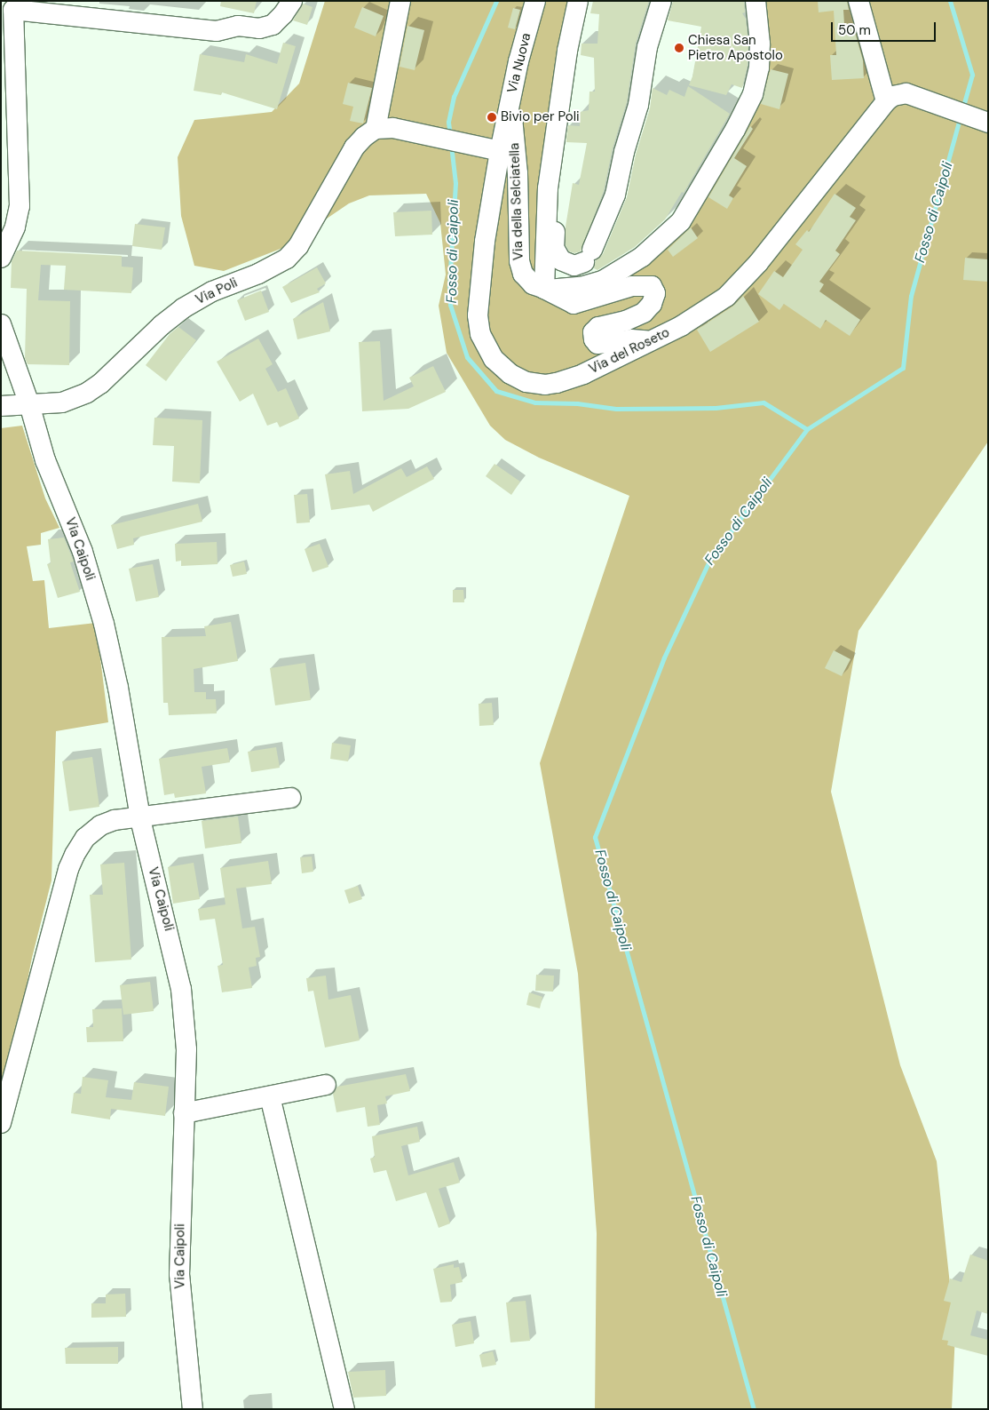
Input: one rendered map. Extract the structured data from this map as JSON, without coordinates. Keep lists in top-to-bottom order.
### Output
{
  "streets": {
    "street": [
      "Via Nuova",
      "Via della Selciatella",
      "Via Poli",
      "Via del Roseto",
      "Via Caipoli"
    ]
  },
  "crossings": [
    ["Via Nuova", "Via della Selciatella"],
    ["Via Nuova", "Via del Roseto"],
    ["Via della Selciatella", "Via del Roseto"],
    ["Via Poli", "Via Caipoli"]
  ],
  "water": ["Fosso di Caipoli"],
  "places": ["Chiesa San Pietro Apostolo", "Bivio per Poli"],
  "scale_bar": "50 m"
}
